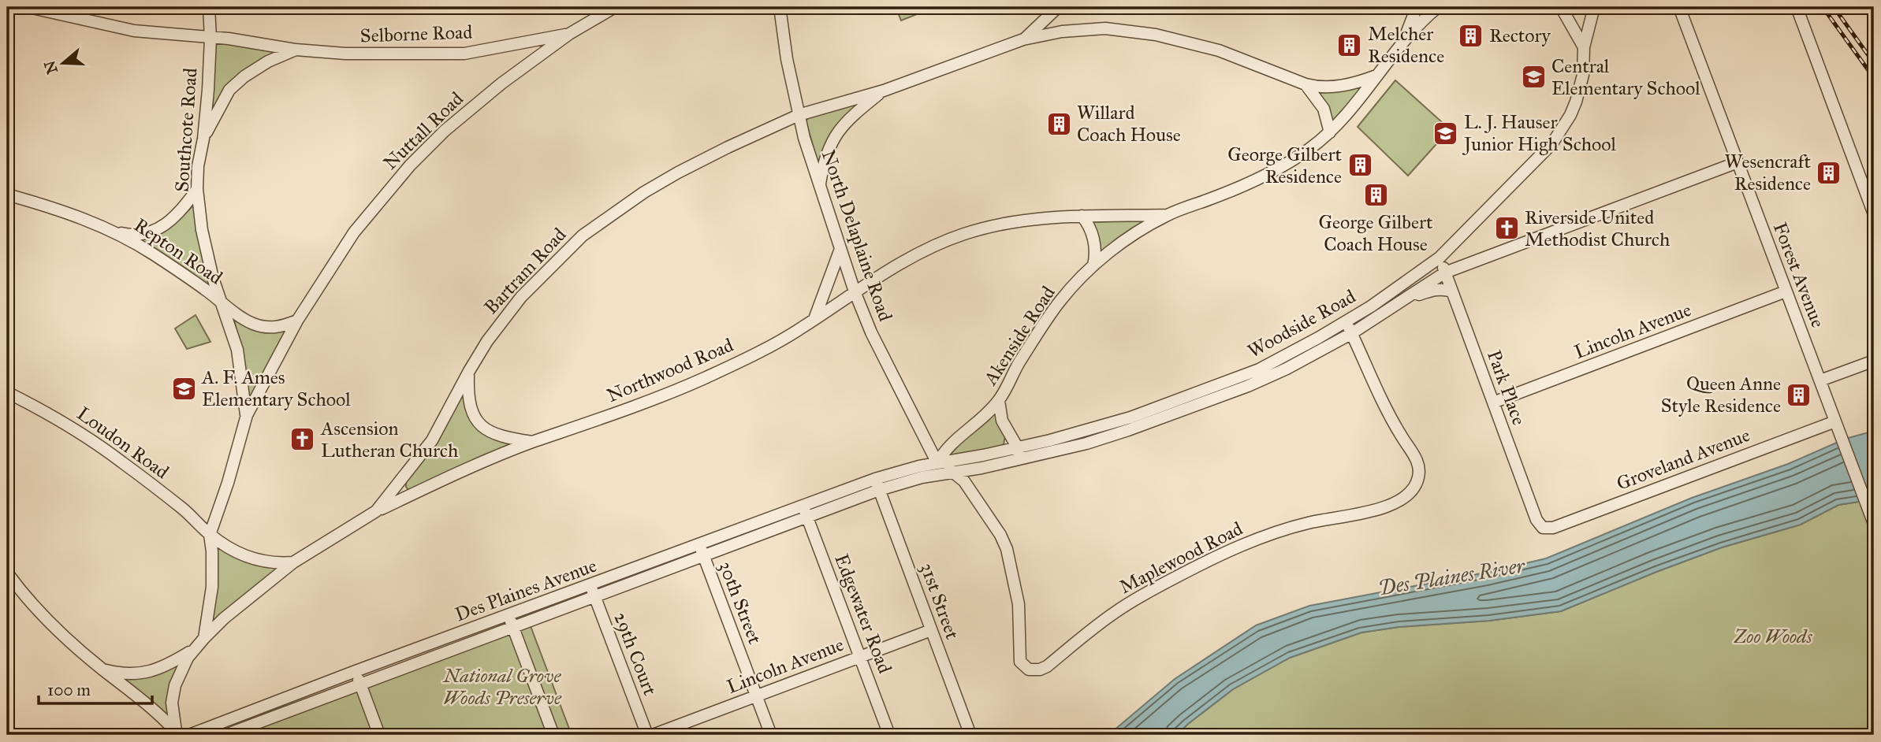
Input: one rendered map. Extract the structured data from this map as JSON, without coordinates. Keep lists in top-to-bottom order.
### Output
{
  "streets": {
    "street": [
      "Selborne Road",
      "Southcote Road",
      "Nuttall Road",
      "North Delaplaine Road",
      "Repton Road",
      "Bartram Road",
      "Forest Avenue",
      "Woodside Road",
      "Lincoln Avenue",
      "Akenside Road",
      "Northwood Road",
      "Park Place",
      "Loudon Road",
      "Groveland Avenue",
      "Maplewood Road",
      "Des Plaines Avenue",
      "31st Street",
      "30th Street",
      "Edgewater Road",
      "29th Court"
    ]
  },
  "crossings": [
    ["Selborne Road", "Southcote Road"],
    ["Selborne Road", "Nuttall Road"],
    ["Southcote Road", "Nuttall Road"],
    ["Southcote Road", "Repton Road"],
    ["Nuttall Road", "Bartram Road"],
    ["Nuttall Road", "Loudon Road"],
    ["North Delaplaine Road", "Bartram Road"],
    ["North Delaplaine Road", "Woodside Road"],
    ["North Delaplaine Road", "Akenside Road"],
    ["North Delaplaine Road", "Northwood Road"],
    ["North Delaplaine Road", "Maplewood Road"],
    ["Bartram Road", "Northwood Road"],
    ["Forest Avenue", "Woodside Road"],
    ["Forest Avenue", "Lincoln Avenue"],
    ["Forest Avenue", "Groveland Avenue"],
    ["Woodside Road", "Akenside Road"],
    ["Woodside Road", "Park Place"],
    ["Woodside Road", "Maplewood Road"],
    ["Woodside Road", "Des Plaines Avenue"],
    ["Woodside Road", "31st Street"],
    ["Lincoln Avenue", "Park Place"],
    ["Lincoln Avenue", "31st Street"],
    ["Lincoln Avenue", "30th Street"],
    ["Lincoln Avenue", "Edgewater Road"],
    ["Akenside Road", "Northwood Road"],
    ["Akenside Road", "Maplewood Road"],
    ["Park Place", "Groveland Avenue"],
    ["Des Plaines Avenue", "31st Street"],
    ["Des Plaines Avenue", "30th Street"],
    ["Des Plaines Avenue", "Edgewater Road"],
    ["Des Plaines Avenue", "29th Court"]
  ],
  "water": ["Des Plaines River"],
  "parks": ["Zoo Woods", "National Grove Woods Preserve"],
  "places": {
    "building": [
      "Rectory",
      "Melcher Residence",
      "Willard Coach House",
      "George Gilbert Residence",
      "Wesencraft Residence",
      "George Gilbert Coach House",
      "Queen Anne Style Residence"
    ],
    "school or university": ["Central Elementary School", "L. J. Hauser Junior High School", "A. F. Ames Elementary School"],
    "church": ["Riverside United Methodist Church", "Ascension Lutheran Church"]
  },
  "scale_bar": "100 m",
  "north": "left"
}
